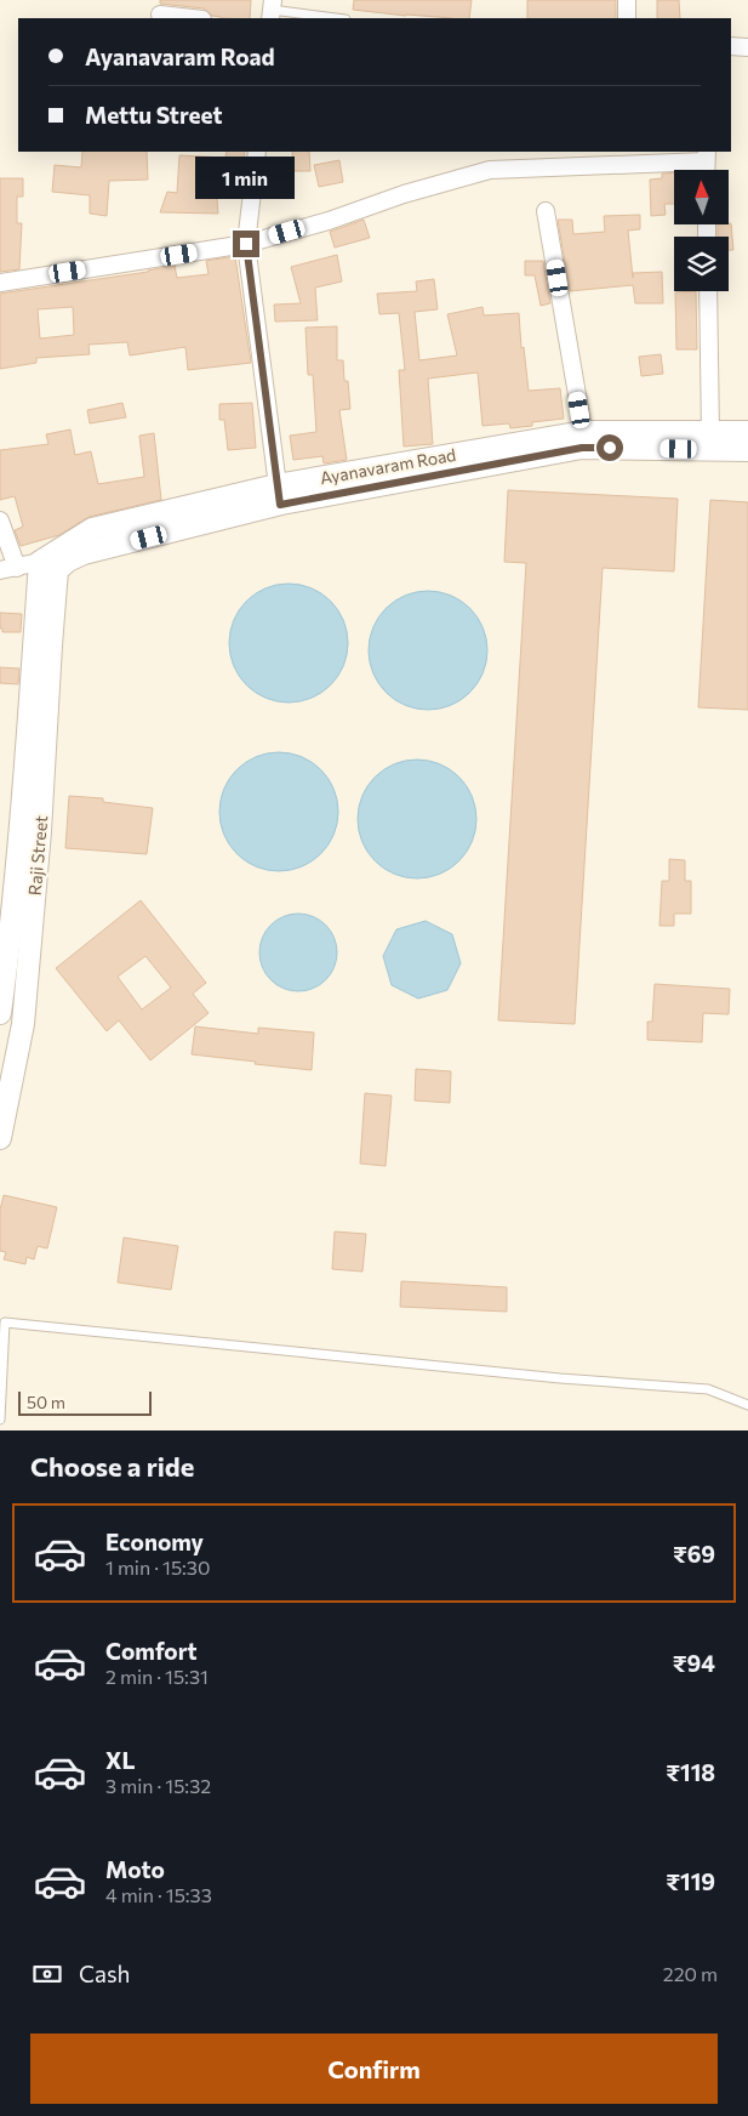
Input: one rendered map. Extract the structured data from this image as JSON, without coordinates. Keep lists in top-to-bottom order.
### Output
{
  "streets": {
    "street": ["Ayanavaram Road", "Raji Street"]
  },
  "crossings": [
    ["Ayanavaram Road", "Raji Street"]
  ],
  "scale_bar": "50 m",
  "north": "top",
  "page": {
    "banner": ["Ayanavaram Road", "Mettu Street"],
    "bubble": "1 min",
    "scale": "50 m",
    "heading": "Choose a ride",
    "list": [
      {
        "name": "Economy",
        "note": "1 min · 15:30",
        "value": "₹69"
      },
      {
        "name": "Comfort",
        "note": "2 min · 15:31",
        "value": "₹94"
      },
      {
        "name": "XL",
        "note": "3 min · 15:32",
        "value": "₹118"
      },
      {
        "name": "Moto",
        "note": "4 min · 15:33",
        "value": "₹119"
      }
    ],
    "pay": ["Cash", "220 m"],
    "buttons": "Confirm"
  }
}
